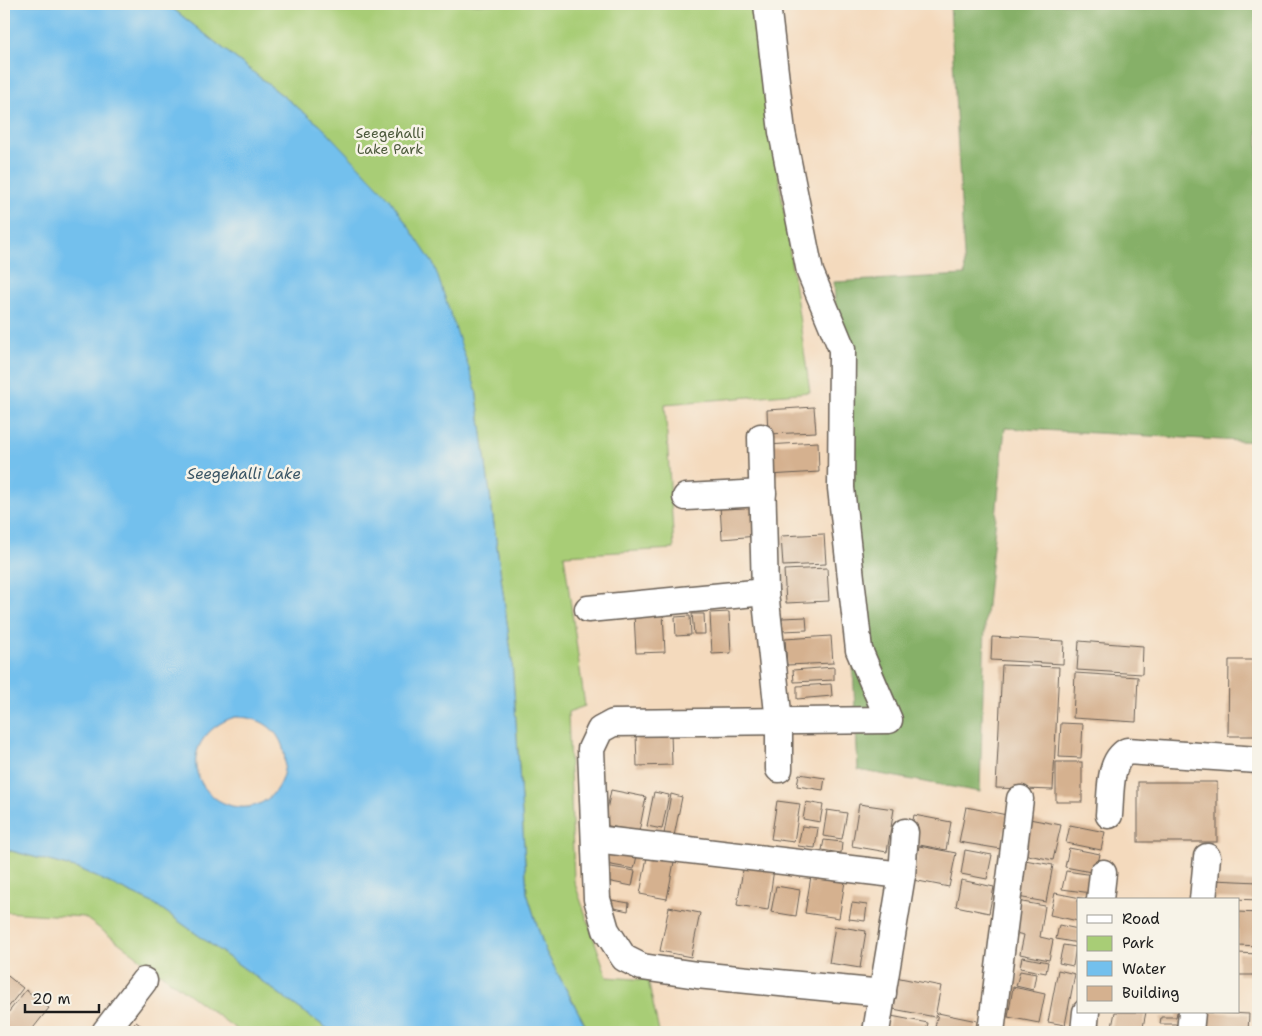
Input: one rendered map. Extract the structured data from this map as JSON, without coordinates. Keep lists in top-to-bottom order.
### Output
{
  "water": ["Seegehalli Lake"],
  "parks": ["Seegehalli Lake Park"],
  "legend": [
    "Road",
    "Park",
    "Water",
    "Building"
  ],
  "scale_bar": "20 m"
}
